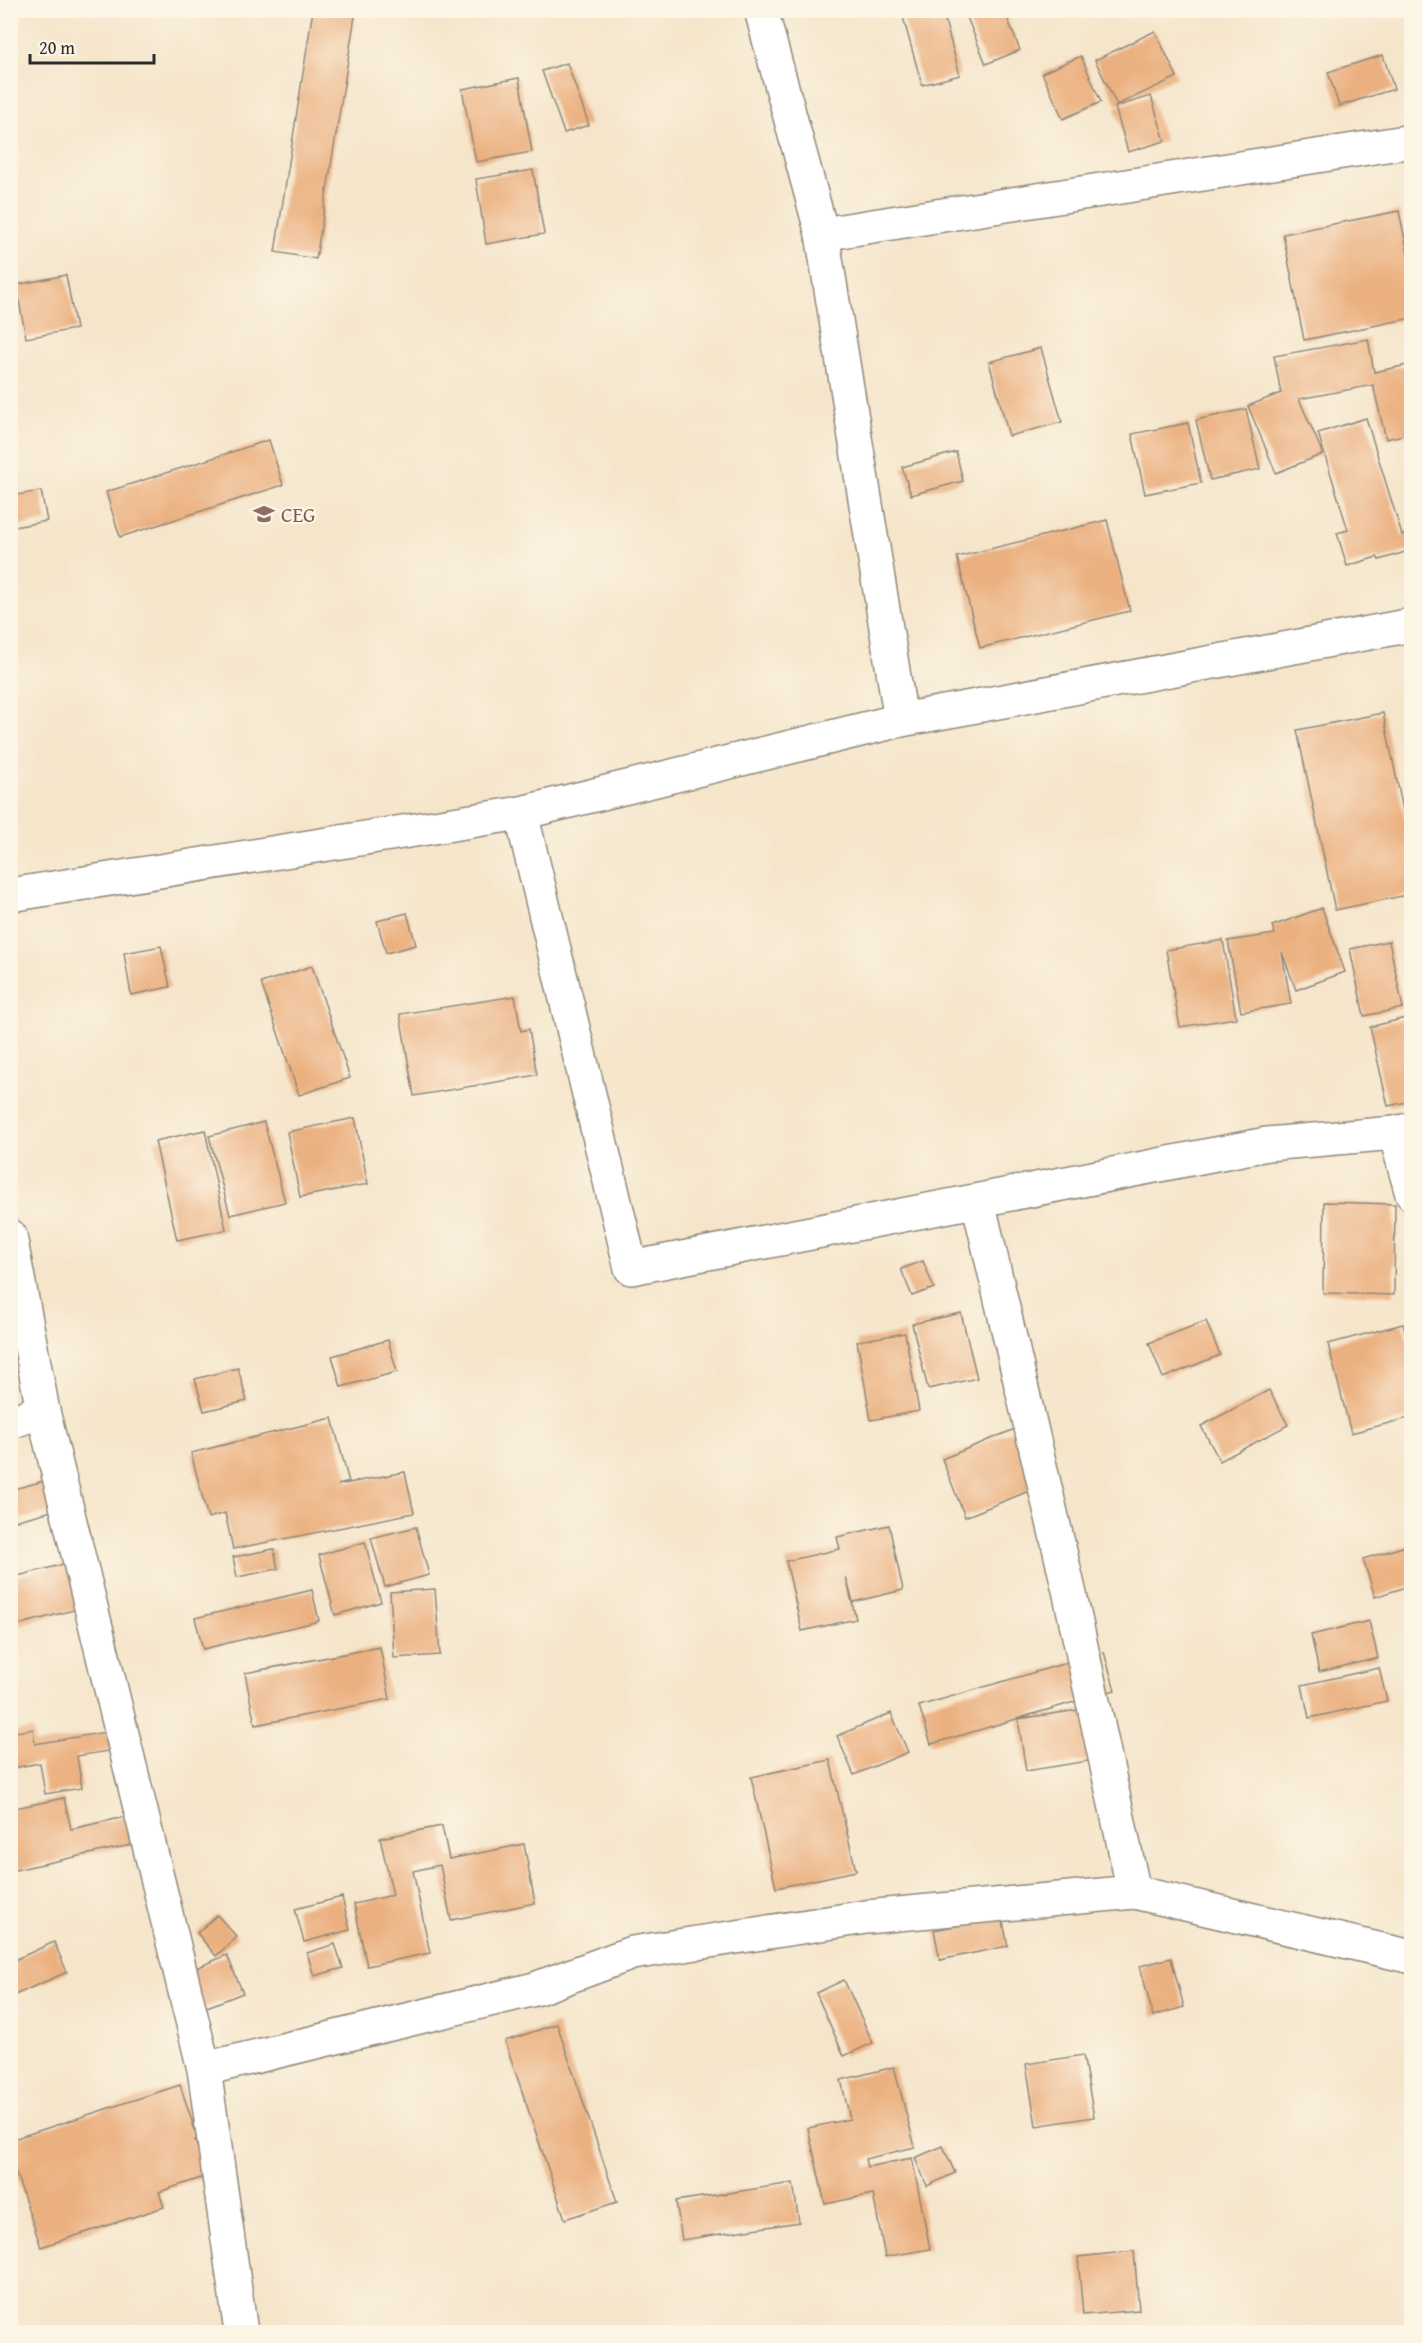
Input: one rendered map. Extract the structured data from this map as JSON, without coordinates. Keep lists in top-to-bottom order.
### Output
{
  "places": {
    "school or university": ["CEG"]
  },
  "scale_bar": "20 m"
}
